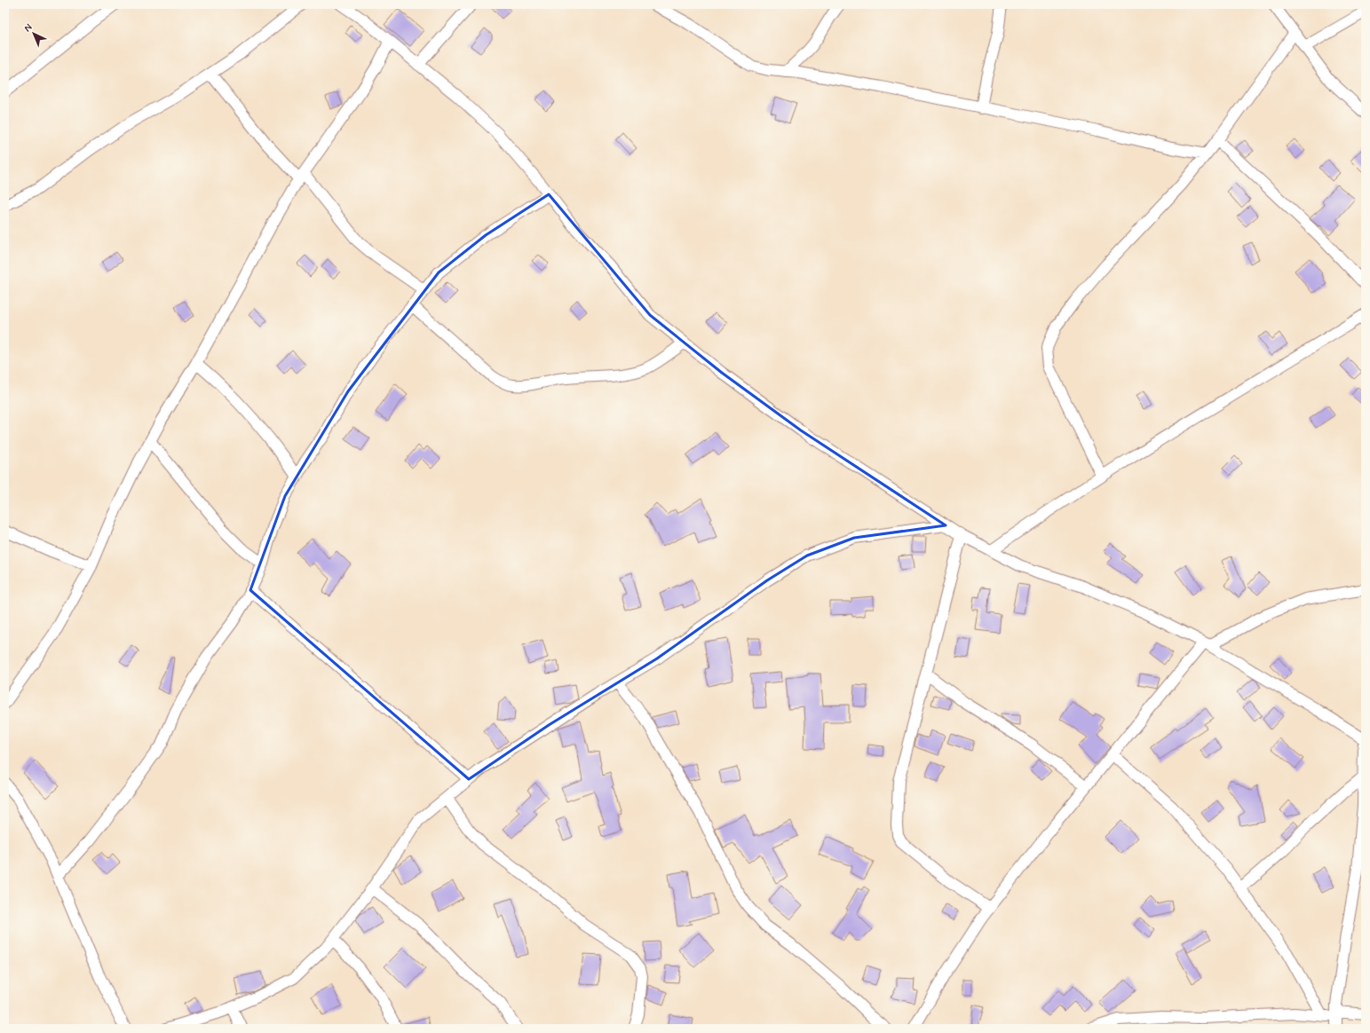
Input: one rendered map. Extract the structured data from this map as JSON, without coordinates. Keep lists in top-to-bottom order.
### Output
{
  "north": "top left"
}
